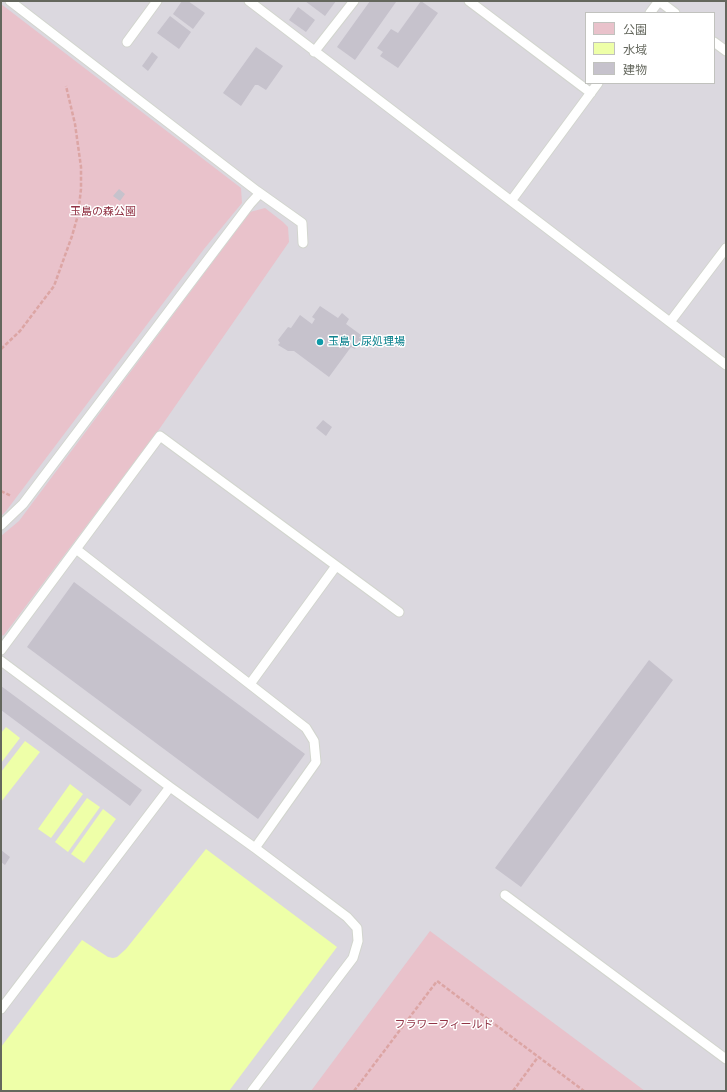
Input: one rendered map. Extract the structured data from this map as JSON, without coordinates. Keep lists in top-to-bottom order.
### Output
{
  "parks": ["玉島の森公園", "フラワーフィールド"],
  "places": ["玉島し尿処理場"],
  "legend": ["公園", "水域", "建物"]
}
